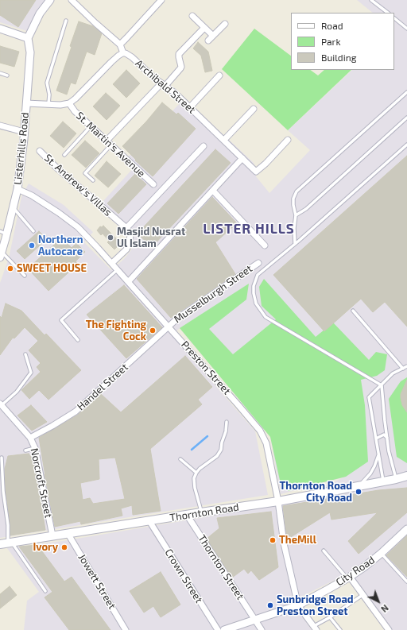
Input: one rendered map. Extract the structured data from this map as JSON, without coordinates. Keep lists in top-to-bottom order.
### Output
{
  "streets": {
    "main road": ["Thornton Road"],
    "street": [
      "Archibald Street",
      "St. Martin's Avenue",
      "Listerhills Road",
      "St. Andrew's Villas",
      "Musselburgh Street",
      "Preston Street",
      "Handel Street",
      "Norcroft Street",
      "Thornton Street",
      "City Road",
      "Crown Street",
      "Jowett Street"
    ]
  },
  "crossings": [
    ["Listerhills Road", "Preston Street"],
    ["Musselburgh Street", "Preston Street"],
    ["Musselburgh Street", "Handel Street"],
    ["Preston Street", "Handel Street"],
    ["Preston Street", "Thornton Road"],
    ["Preston Street", "City Road"],
    ["Handel Street", "Norcroft Street"],
    ["Norcroft Street", "Thornton Road"],
    ["Thornton Road", "Thornton Street"],
    ["Thornton Road", "Crown Street"],
    ["Thornton Road", "Jowett Street"],
    ["Thornton Street", "City Road"]
  ],
  "districts": ["LISTER HILLS"],
  "places": [
    "Masjid Nusrat Ul Islam",
    "Northern Autocare",
    "SWEET HOUSE",
    "The Fighting Cock",
    "Thornton Road City Road",
    "TheMill",
    "Ivory",
    "Sunbridge Road Preston Street"
  ],
  "legend": ["Road", "Park", "Building"],
  "north": "bottom right"
}
